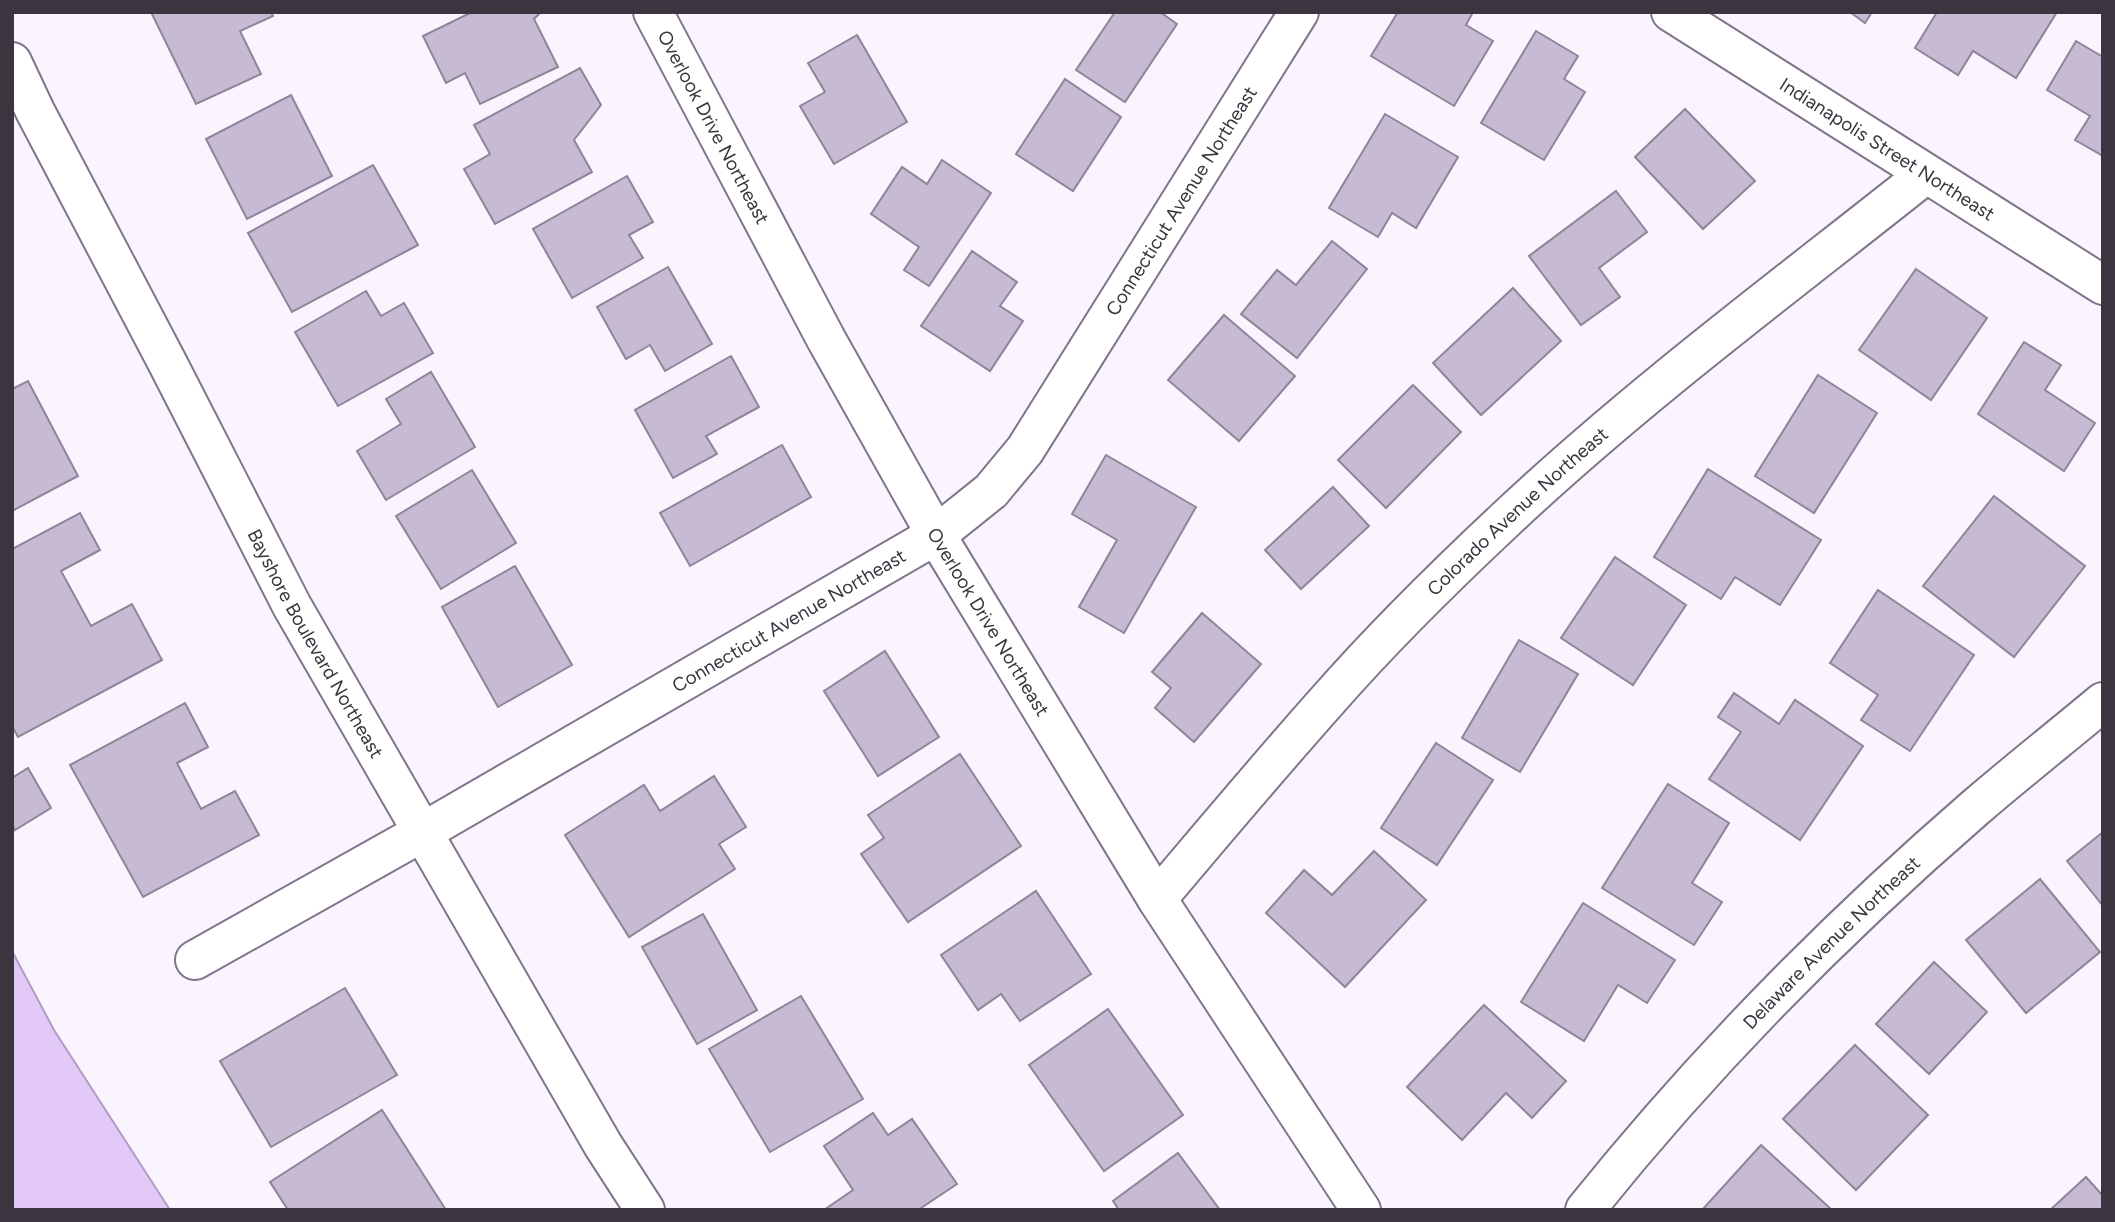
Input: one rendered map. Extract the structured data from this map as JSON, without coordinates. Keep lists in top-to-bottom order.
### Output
{
  "streets": {
    "street": [
      "Overlook Drive Northeast",
      "Indianapolis Street Northeast",
      "Connecticut Avenue Northeast",
      "Colorado Avenue Northeast",
      "Bayshore Boulevard Northeast",
      "Delaware Avenue Northeast"
    ]
  },
  "crossings": [
    ["Overlook Drive Northeast", "Connecticut Avenue Northeast"],
    ["Overlook Drive Northeast", "Colorado Avenue Northeast"],
    ["Indianapolis Street Northeast", "Colorado Avenue Northeast"],
    ["Connecticut Avenue Northeast", "Bayshore Boulevard Northeast"]
  ]
}
